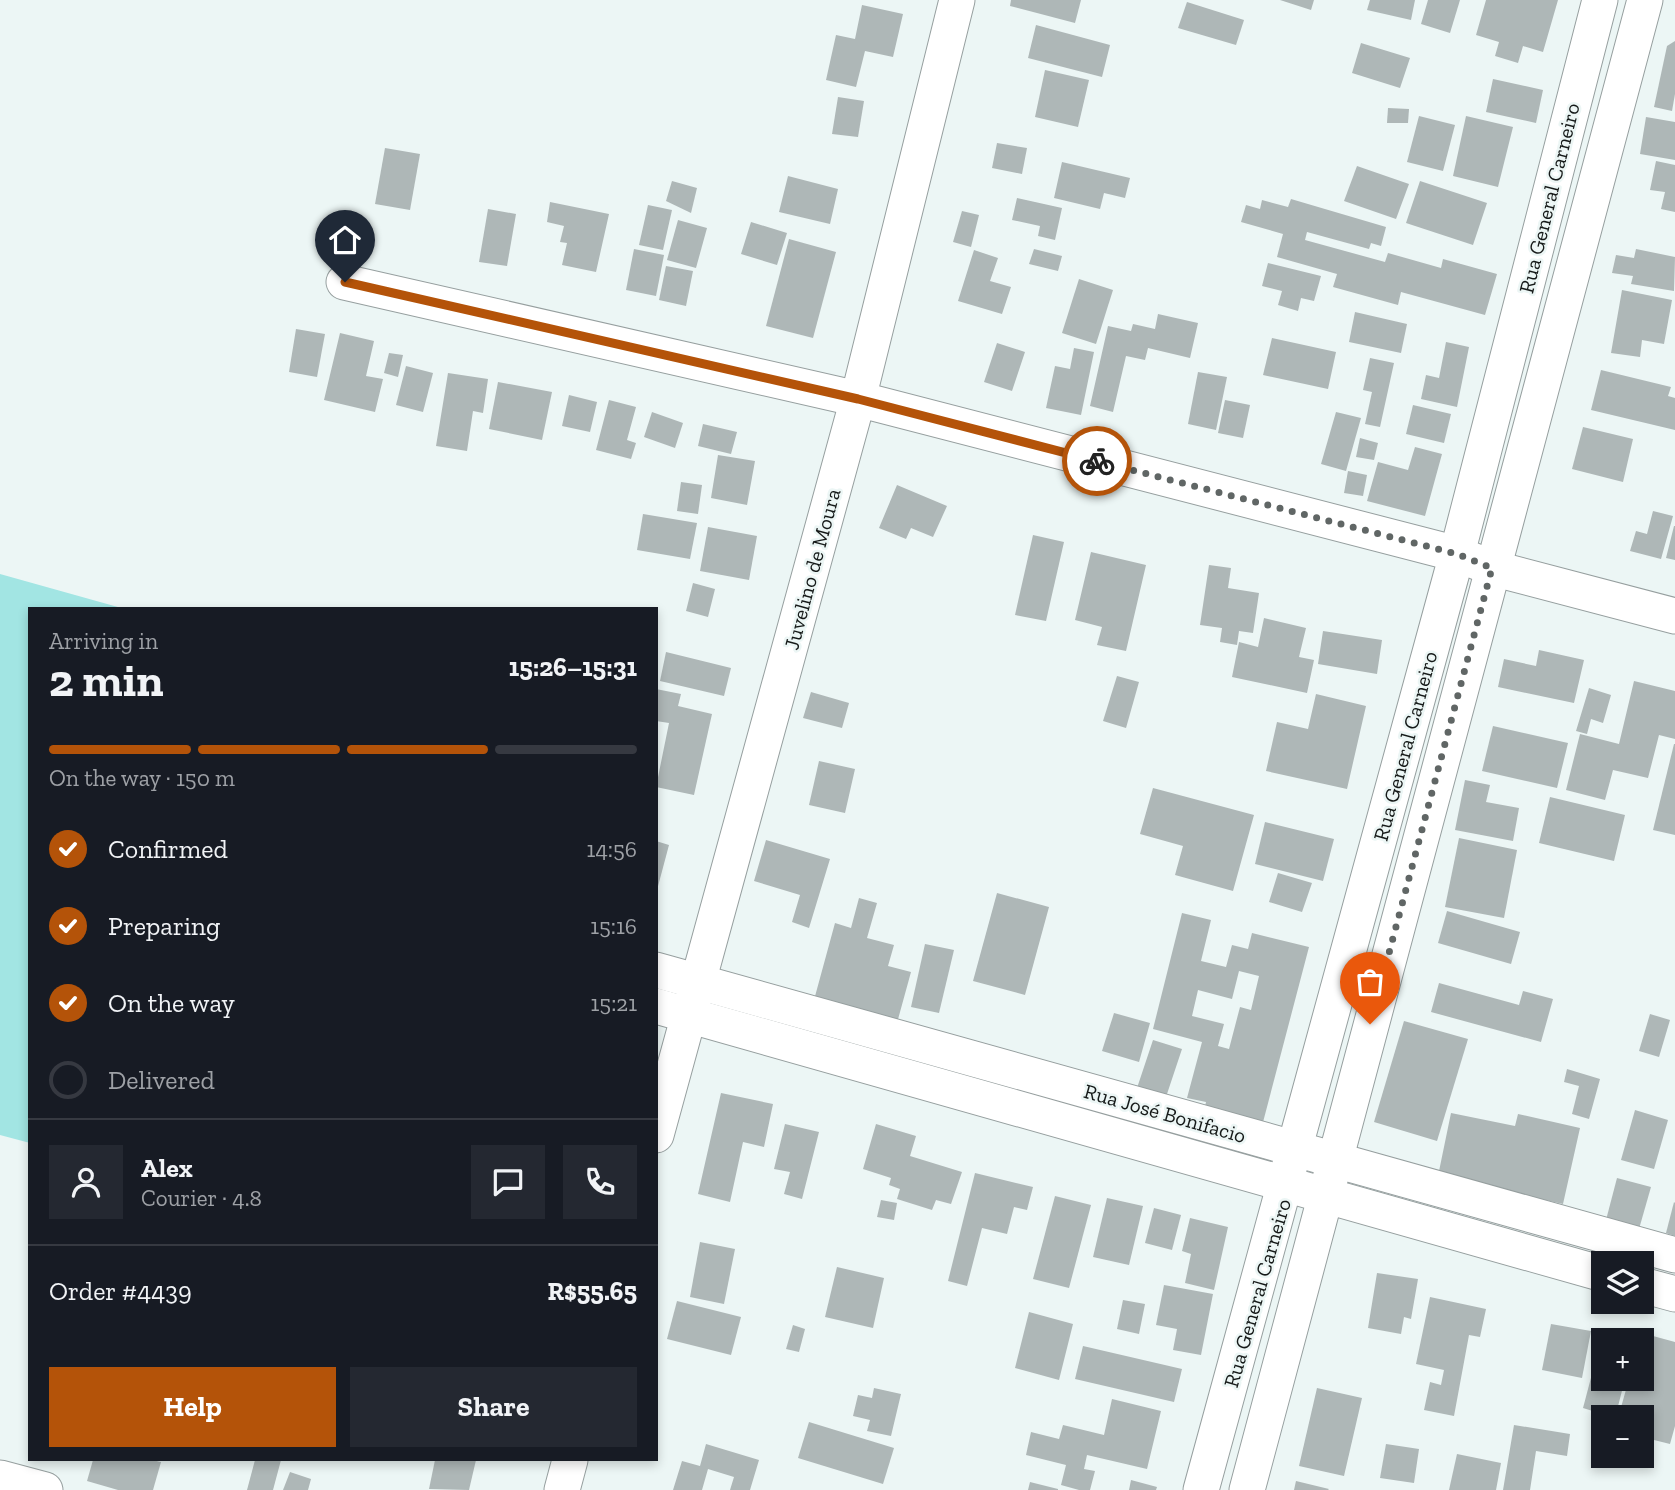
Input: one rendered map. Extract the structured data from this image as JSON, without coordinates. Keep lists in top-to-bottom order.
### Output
{
  "streets": {
    "street": ["Rua General Carneiro", "Juvelino de Moura", "Rua José Bonifacio"]
  },
  "crossings": [
    ["Rua General Carneiro", "Rua José Bonifacio"],
    ["Juvelino de Moura", "Rua José Bonifacio"]
  ],
  "page": {
    "heading": ["2 min", "Arriving in", "15:26–15:31"],
    "panel": [
      "Alex",
      "Courier · 4.8",
      "Order #4439",
      "R$55.65"
    ],
    "bar": "On the way · 150 m",
    "list": [
      ["Confirmed", "14:56"],
      ["Preparing", "15:16"],
      ["On the way", "15:21"],
      "Delivered"
    ],
    "map_buttons": ["+", "−"],
    "buttons": ["Help", "Share"]
  }
}
